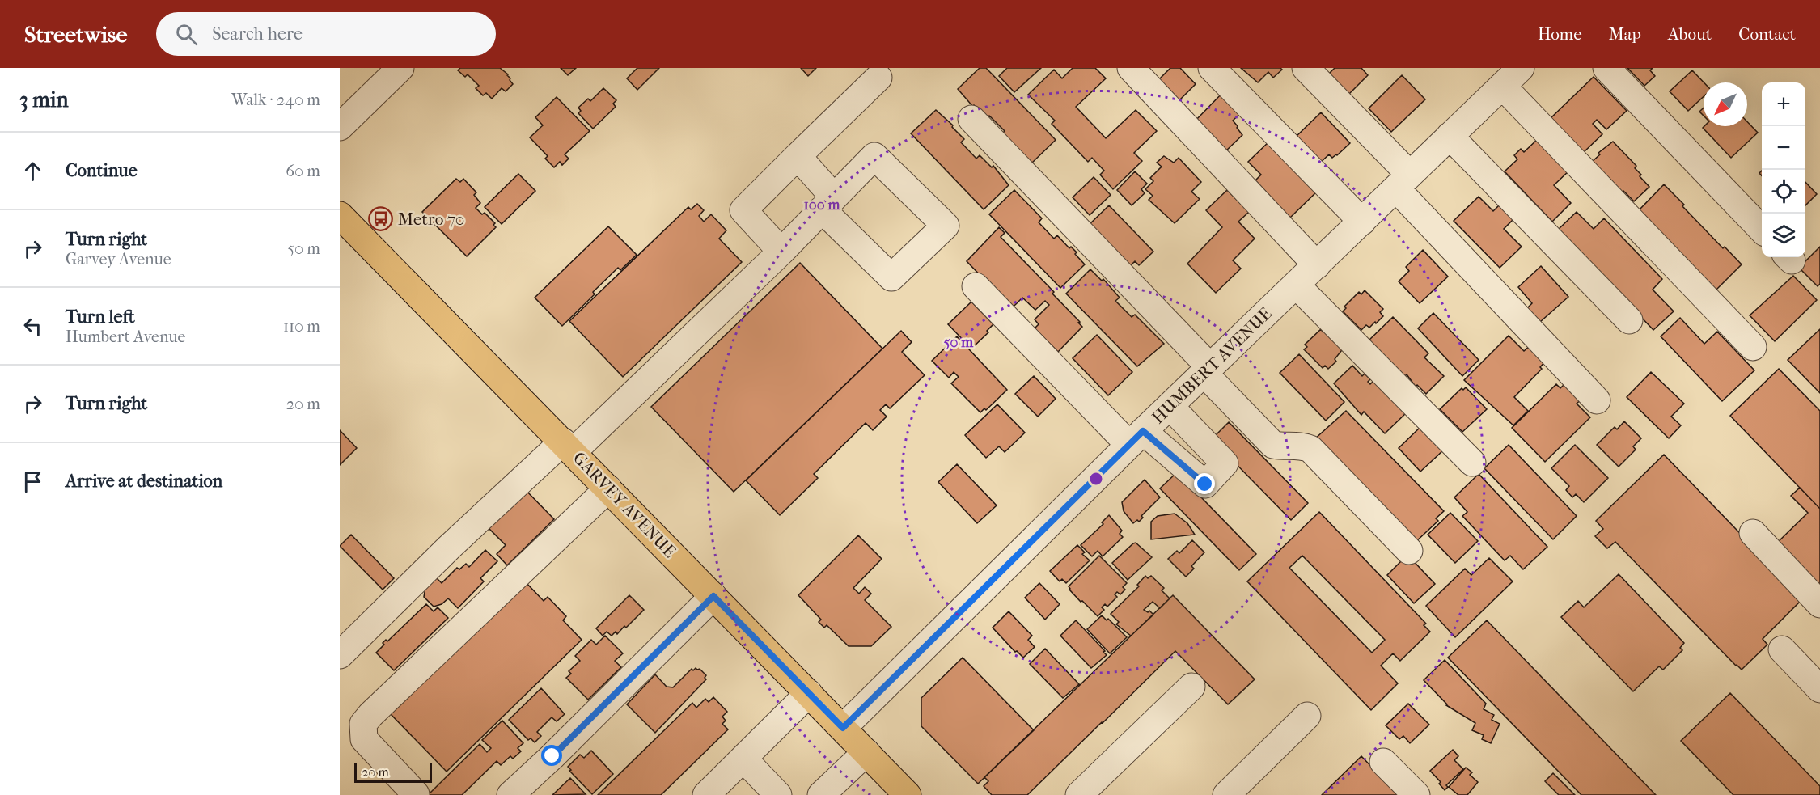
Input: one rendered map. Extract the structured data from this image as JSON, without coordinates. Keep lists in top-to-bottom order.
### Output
{
  "streets": {
    "main road": ["GARVEY AVENUE"],
    "street": ["HUMBERT AVENUE"]
  },
  "crossings": [
    ["HUMBERT AVENUE", "GARVEY AVENUE"]
  ],
  "places": {
    "bus stop": ["Metro 70"]
  },
  "scale_bar": "20 m",
  "north": "bottom left",
  "page": {
    "header": "Streetwise",
    "search": "Search here",
    "nav": [
      "Home",
      "Map",
      "About",
      "Contact"
    ],
    "heading": ["3 min", "Walk · 240 m"],
    "map_buttons": ["+", "−"],
    "list": [
      ["Continue", "60 m"],
      ["Turn right", "Garvey Avenue", "50 m"],
      ["Turn left", "Humbert Avenue", "110 m"],
      ["Turn right", "20 m"],
      "Arrive at destination"
    ],
    "scale": "20 m"
  },
  "rings": ["100 m", "50 m"]
}
